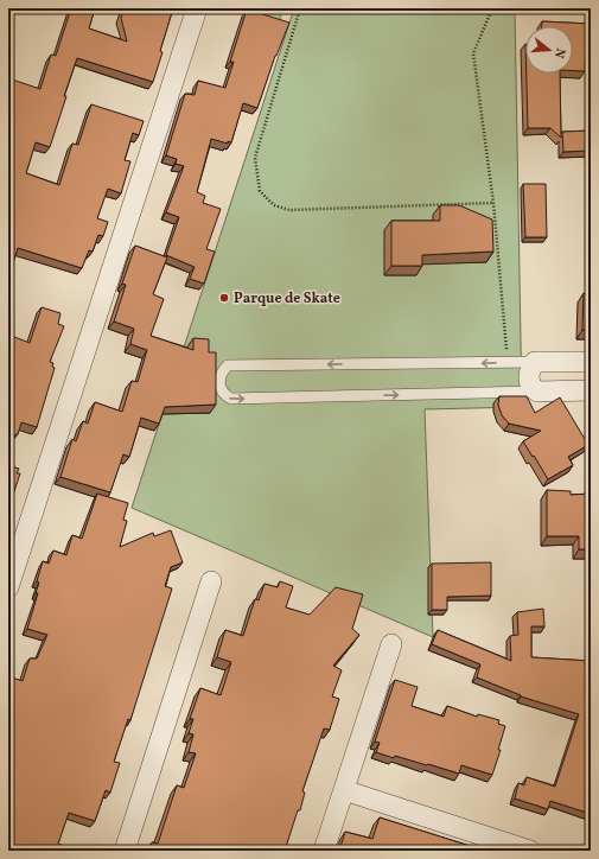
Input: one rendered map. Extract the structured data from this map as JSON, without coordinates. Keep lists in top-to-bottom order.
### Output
{
  "places": ["Parque de Skate"],
  "north": "right"
}
